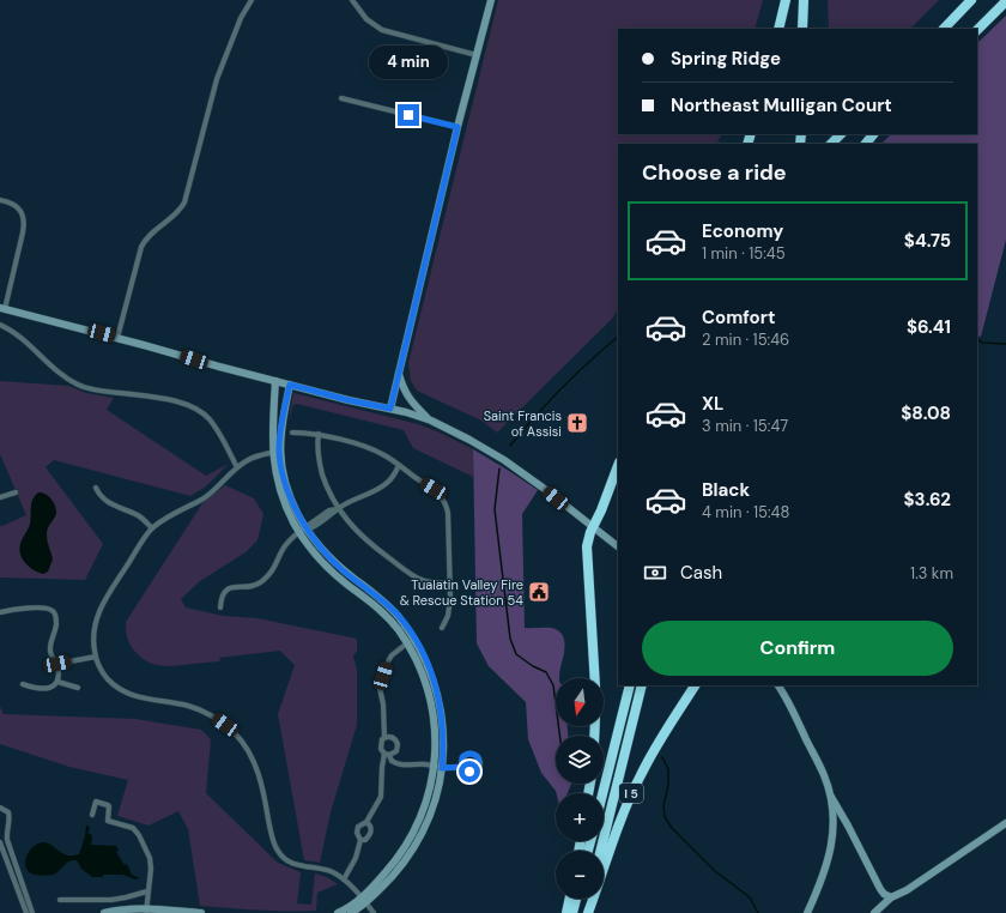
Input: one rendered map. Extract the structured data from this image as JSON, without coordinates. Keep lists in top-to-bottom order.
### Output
{
  "streets": {
    "highway": ["I 5"]
  },
  "places": {
    "church": ["Saint Francis of Assisi"],
    "public building": ["Tualatin Valley Fire & Rescue Station 54"]
  },
  "north": "bottom",
  "page": {
    "banner": ["Spring Ridge", "Northeast Mulligan Court"],
    "bubble": "4 min",
    "heading": "Choose a ride",
    "list": [
      {
        "name": "Economy",
        "note": "1 min · 15:45",
        "value": "$4.75"
      },
      {
        "name": "Comfort",
        "note": "2 min · 15:46",
        "value": "$6.41"
      },
      {
        "name": "XL",
        "note": "3 min · 15:47",
        "value": "$8.08"
      },
      {
        "name": "Black",
        "note": "4 min · 15:48",
        "value": "$3.62"
      }
    ],
    "pay": ["Cash", "1.3 km"],
    "buttons": "Confirm",
    "map_buttons": ["+", "−"]
  }
}
